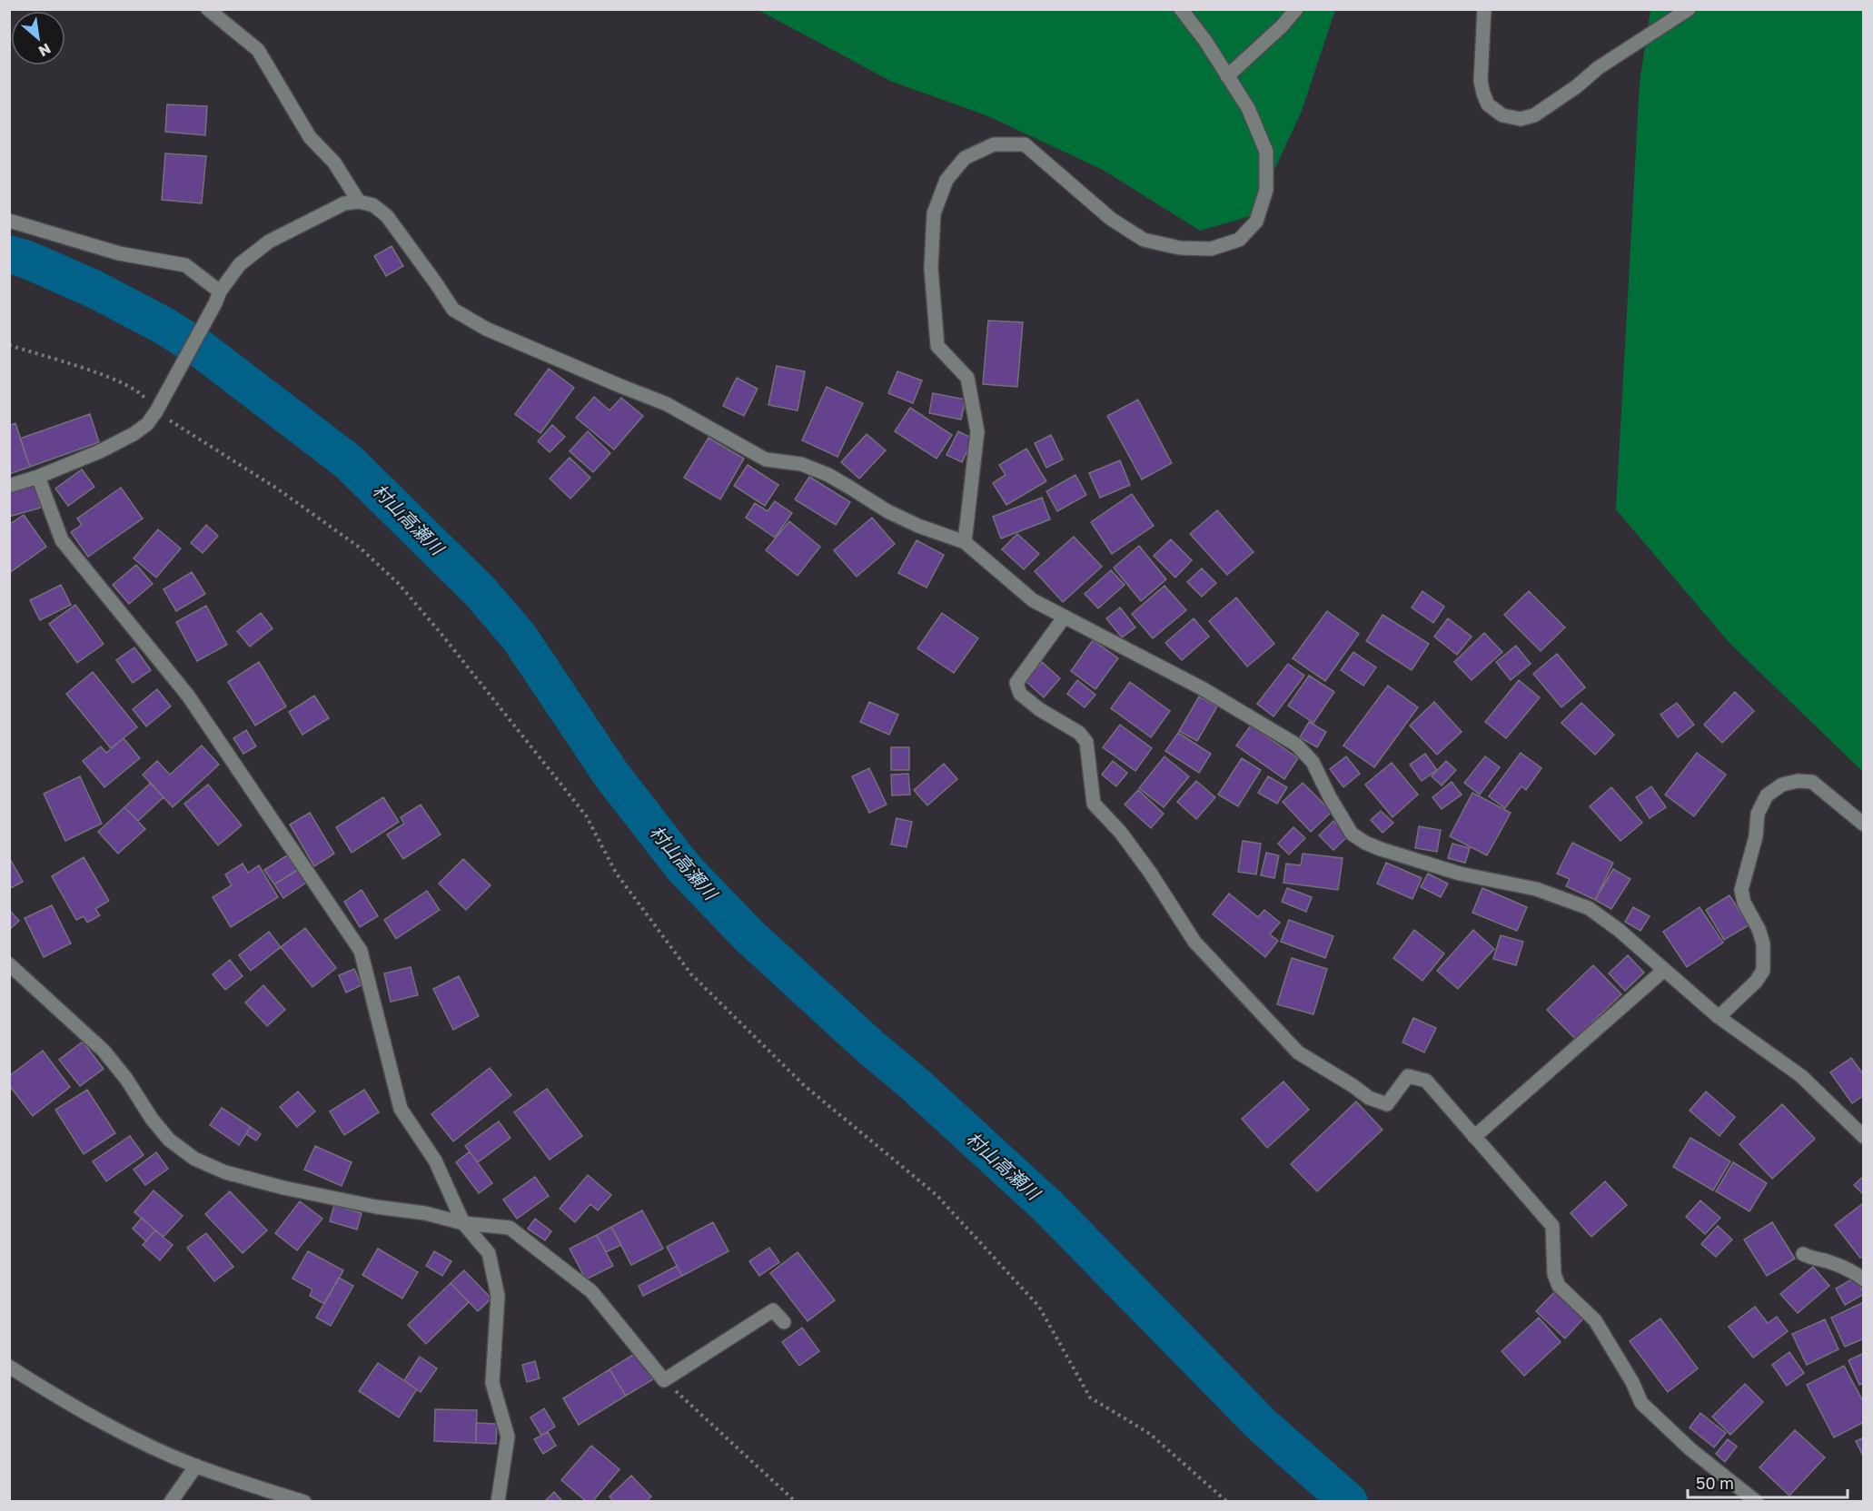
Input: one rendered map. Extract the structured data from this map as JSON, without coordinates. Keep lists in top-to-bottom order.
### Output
{
  "water": ["村山高瀬川"],
  "scale_bar": "50 m",
  "north": "bottom right"
}
